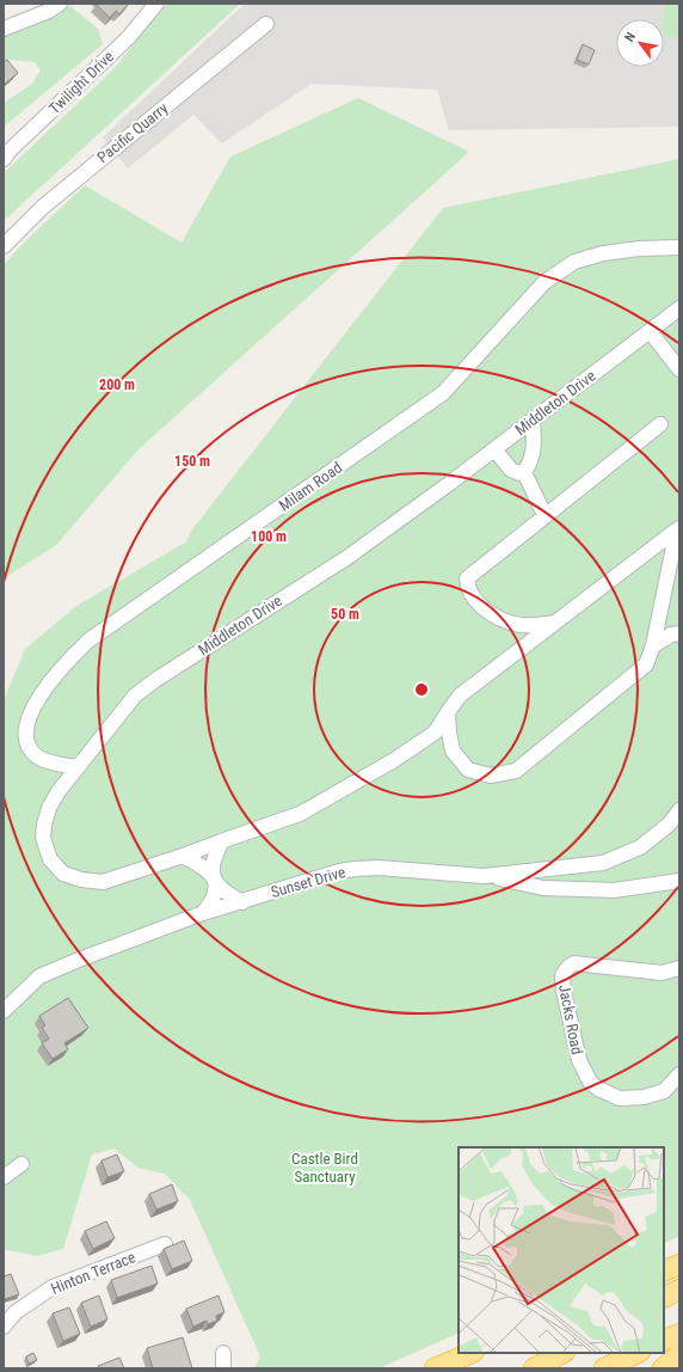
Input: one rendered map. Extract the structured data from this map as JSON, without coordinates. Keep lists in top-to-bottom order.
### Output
{
  "streets": {
    "street": [
      "Twilight Drive",
      "Pacific Quarry",
      "Middleton Drive",
      "Milam Road",
      "Sunset Drive",
      "Jacks Road",
      "Hinton Terrace"
    ]
  },
  "crossings": [
    ["Middleton Drive", "Milam Road"]
  ],
  "parks": ["Castle Bird Sanctuary"],
  "north": "top left",
  "rings": [
    "200 m",
    "150 m",
    "100 m",
    "50 m"
  ]
}
